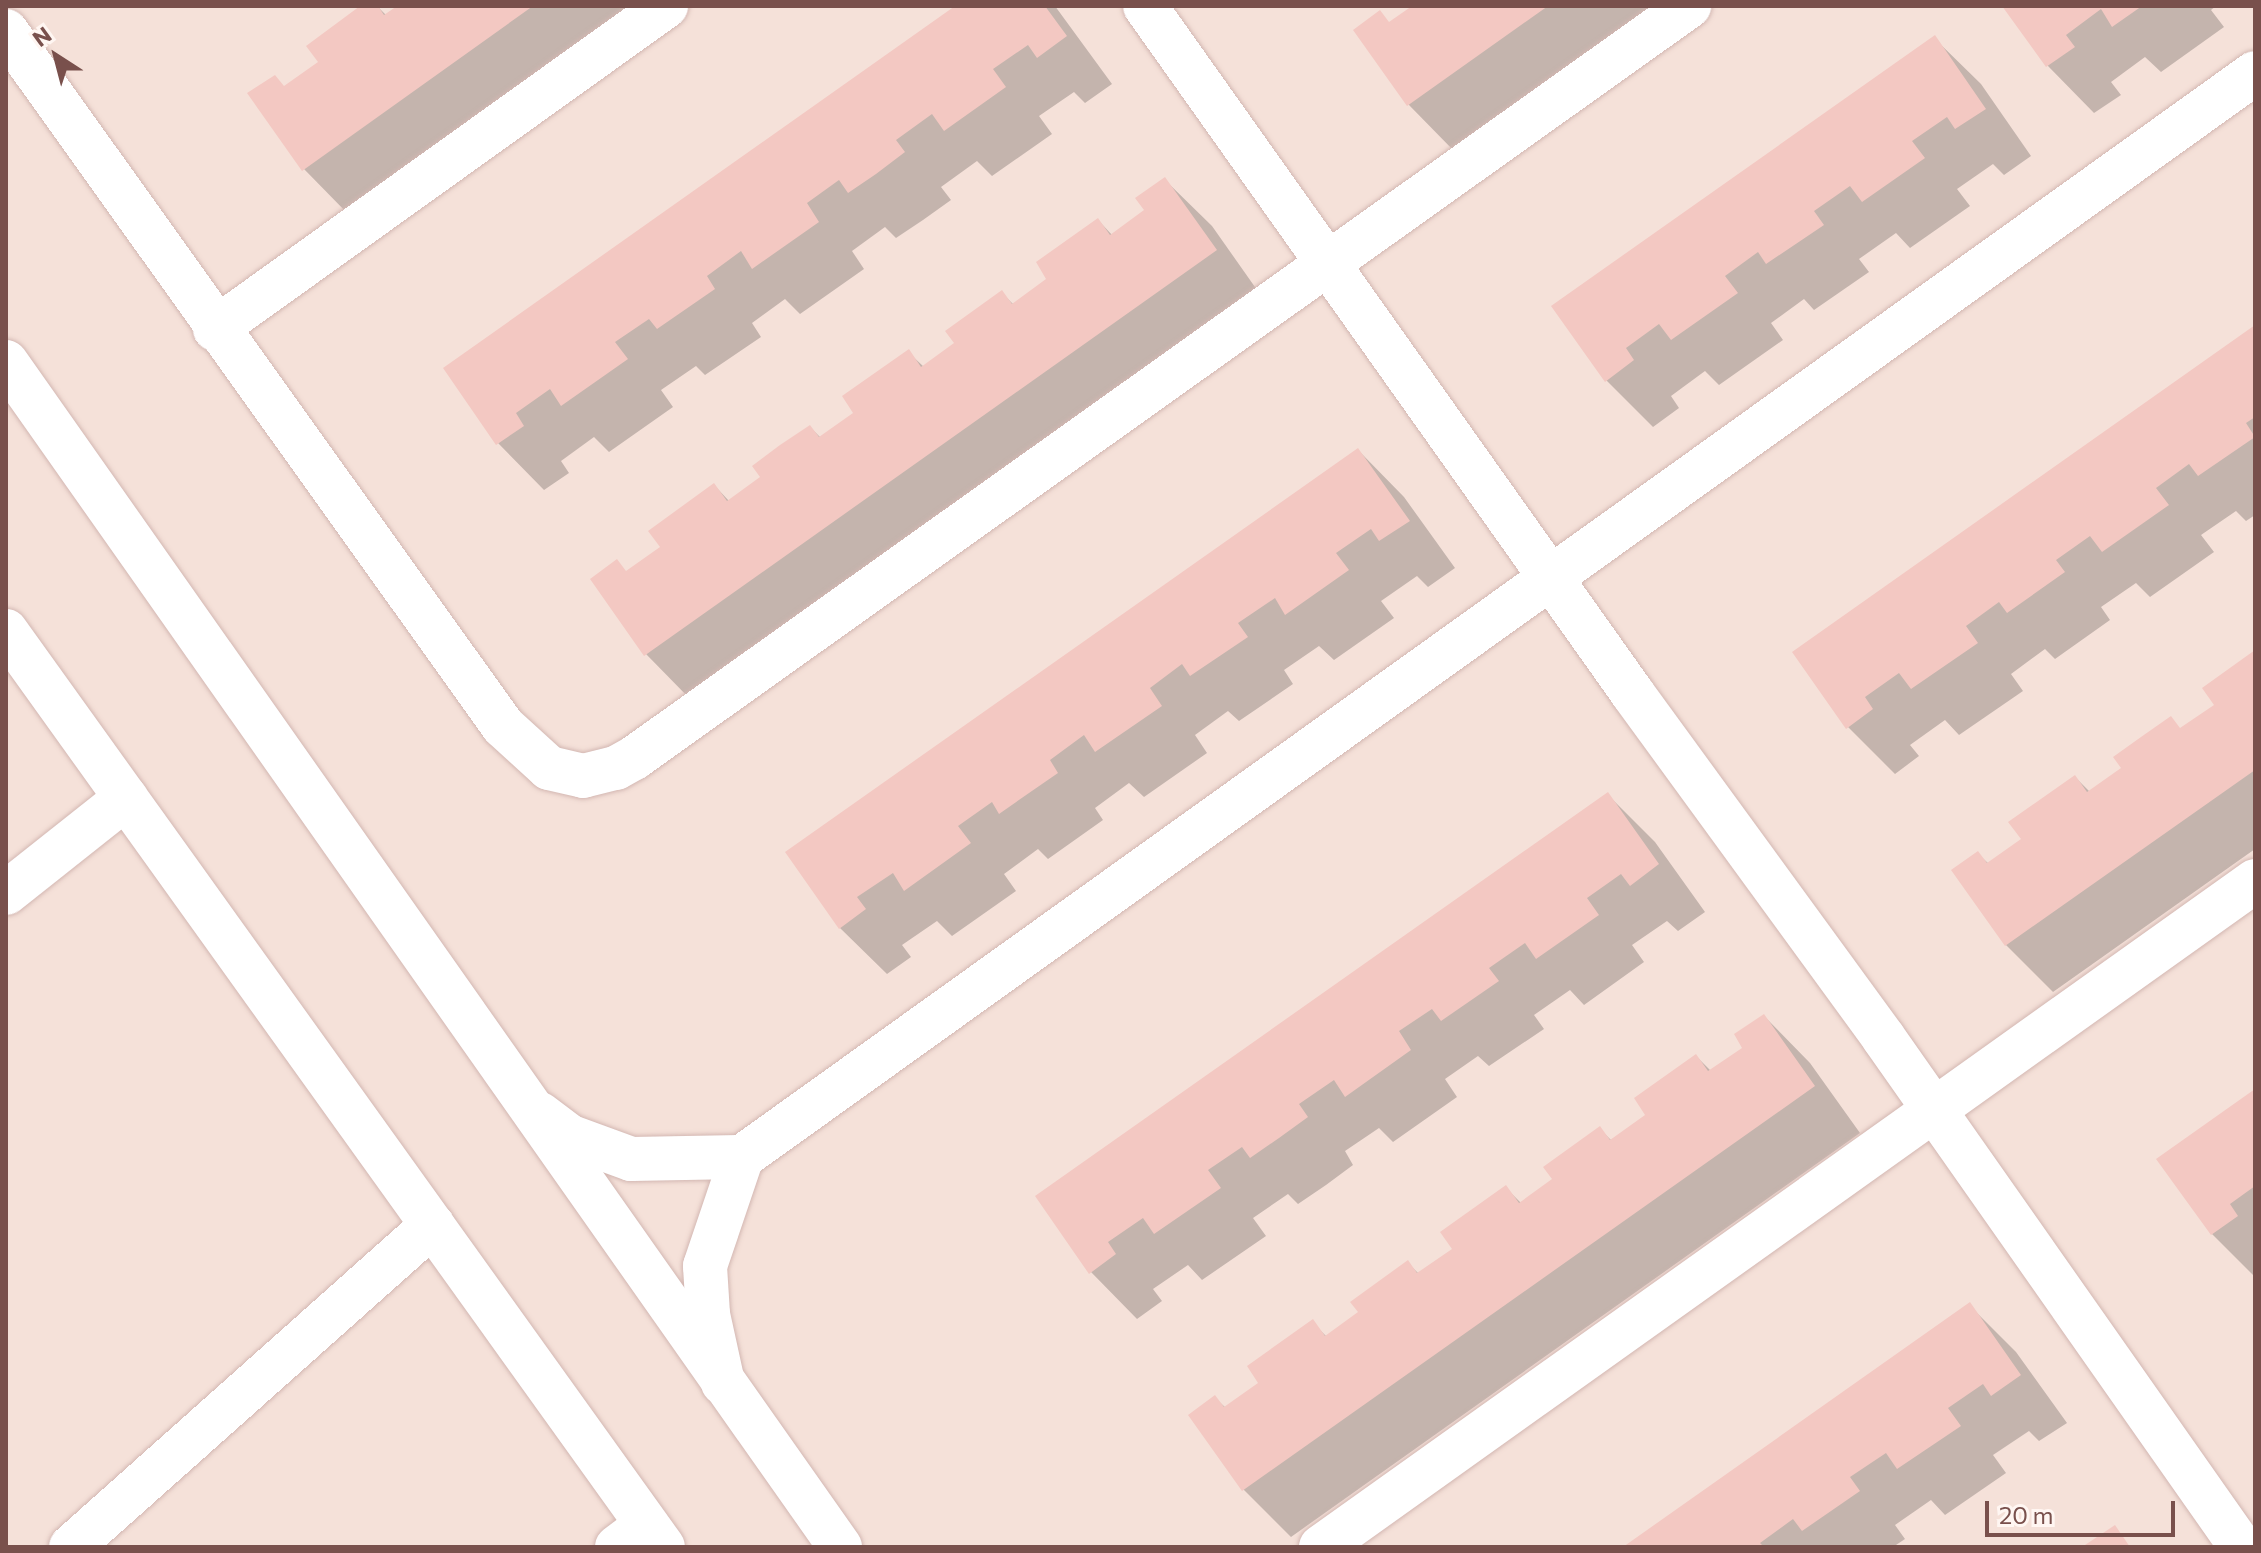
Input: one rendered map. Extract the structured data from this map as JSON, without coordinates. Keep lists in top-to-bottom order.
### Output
{
  "scale_bar": "20 m",
  "north": "top left"
}
